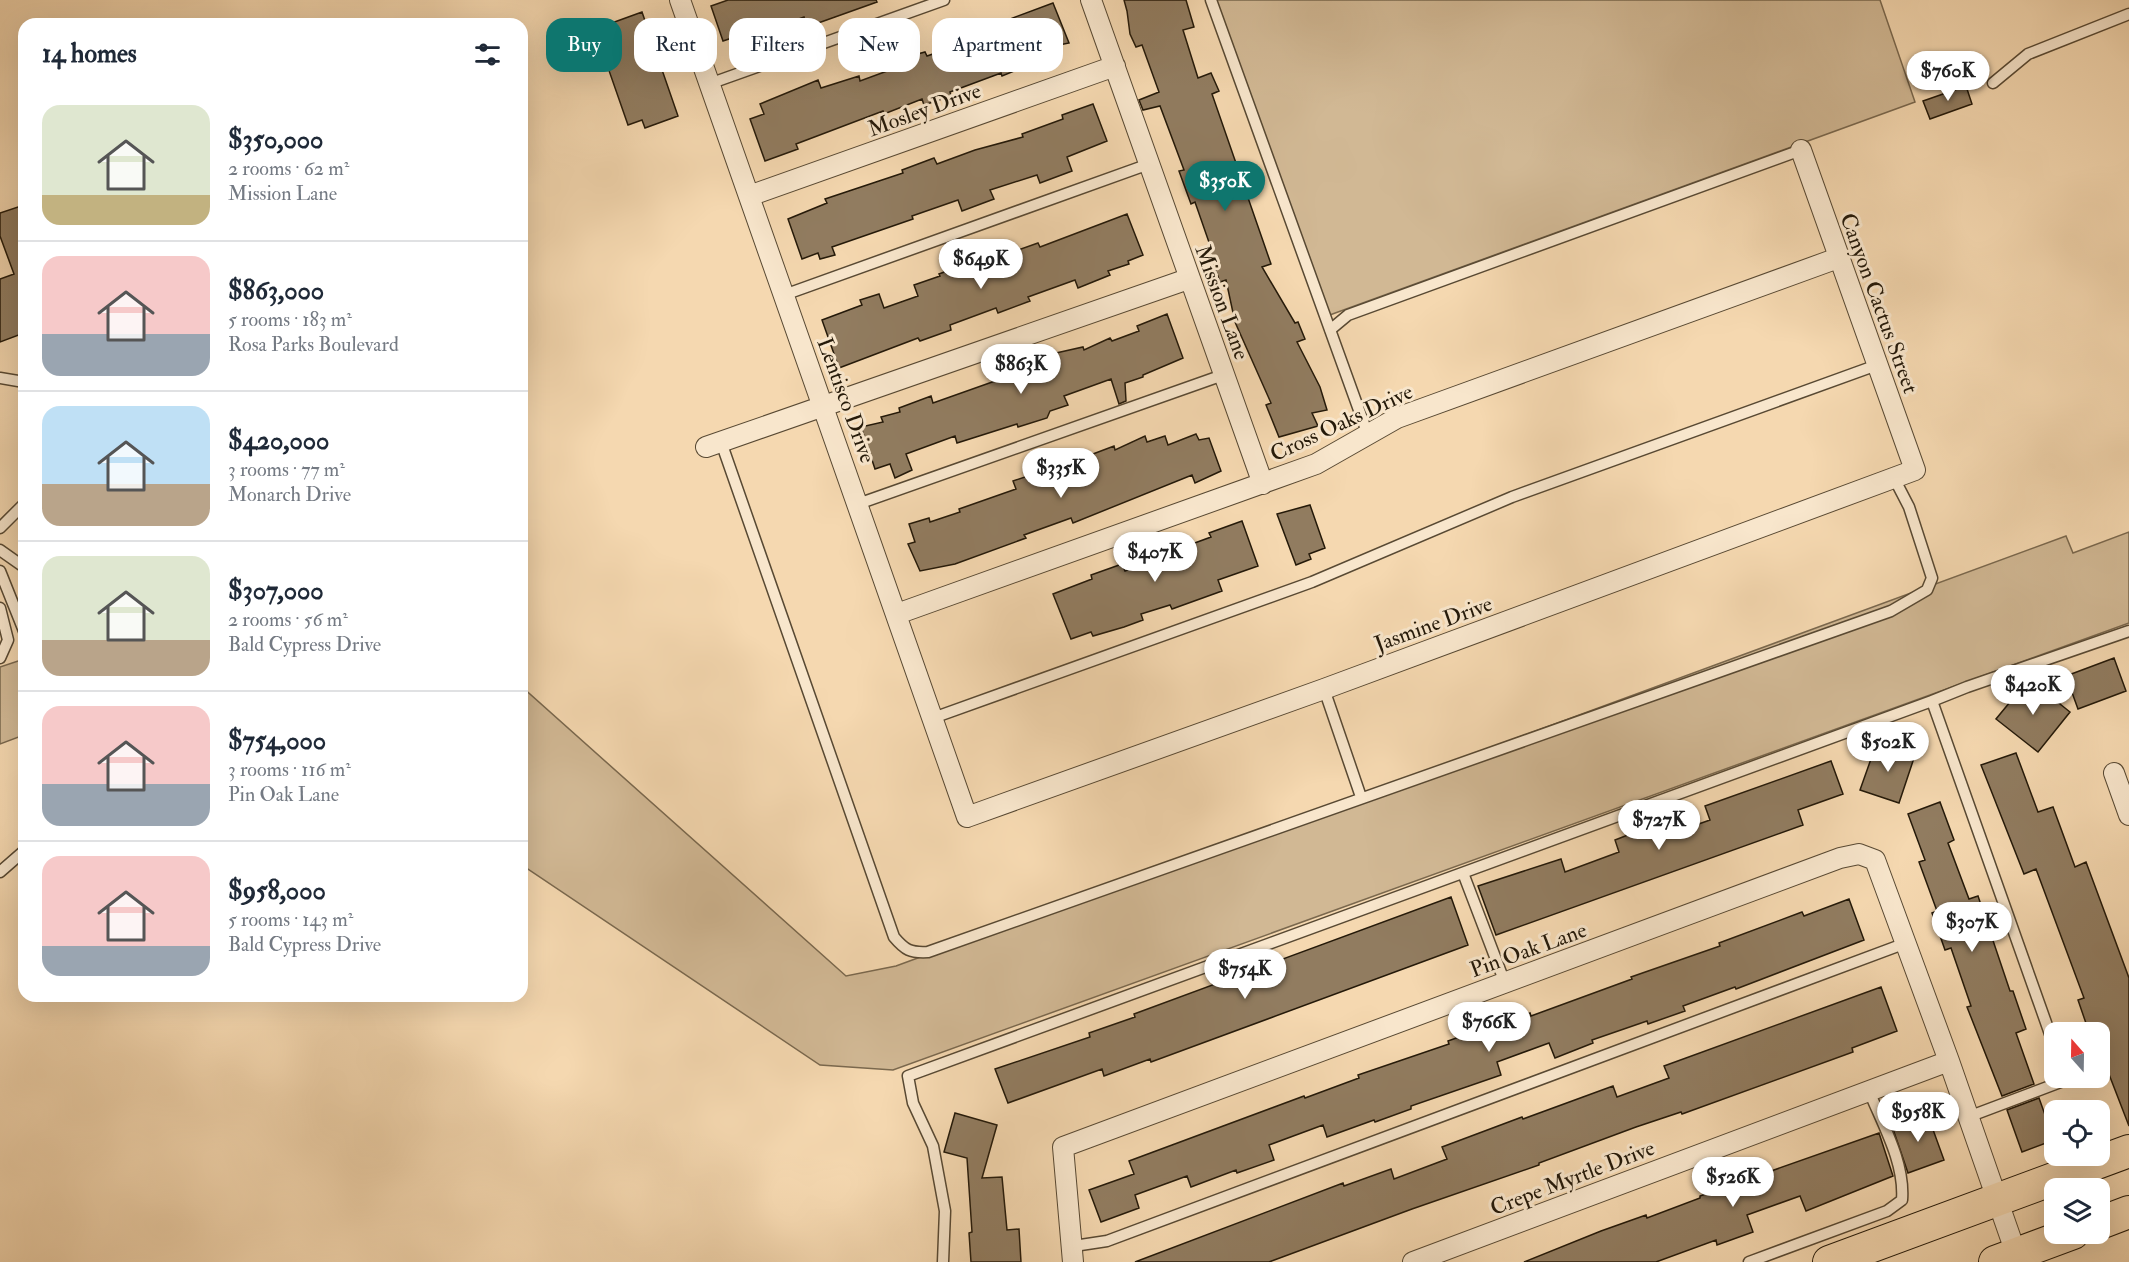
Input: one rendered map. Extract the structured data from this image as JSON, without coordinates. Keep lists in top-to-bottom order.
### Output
{
  "streets": {
    "street": [
      "Mosley Drive",
      "Mission Lane",
      "Canyon Cactus Street",
      "Lentisco Drive",
      "Cross Oaks Drive",
      "Jasmine Drive",
      "Pin Oak Lane",
      "Crepe Myrtle Drive"
    ]
  },
  "crossings": [
    ["Mosley Drive", "Mission Lane"],
    ["Mosley Drive", "Lentisco Drive"],
    ["Mission Lane", "Cross Oaks Drive"],
    ["Canyon Cactus Street", "Cross Oaks Drive"],
    ["Canyon Cactus Street", "Jasmine Drive"],
    ["Lentisco Drive", "Cross Oaks Drive"],
    ["Lentisco Drive", "Jasmine Drive"]
  ],
  "north": "top",
  "page": {
    "chip": [
      "Buy",
      "Rent",
      "Filters",
      "New",
      "Apartment"
    ],
    "heading": "14 homes",
    "price": [
      "$760K",
      "$350K",
      "$649K",
      "$863K",
      "$335K",
      "$407K",
      "$420K",
      "$502K",
      "$727K",
      "$307K",
      "$754K",
      "$766K",
      "$958K",
      "$526K"
    ],
    "list": [
      {
        "name": "$350,000",
        "note": "2 rooms · 62 m² · Mission Lane"
      },
      {
        "name": "$863,000",
        "note": "5 rooms · 183 m² · Rosa Parks Boulevard"
      },
      {
        "name": "$420,000",
        "note": "3 rooms · 77 m² · Monarch Drive"
      },
      {
        "name": "$307,000",
        "note": "2 rooms · 56 m² · Bald Cypress Drive"
      },
      {
        "name": "$754,000",
        "note": "3 rooms · 116 m² · Pin Oak Lane"
      },
      {
        "name": "$958,000",
        "note": "5 rooms · 143 m² · Bald Cypress Drive"
      }
    ]
  }
}
